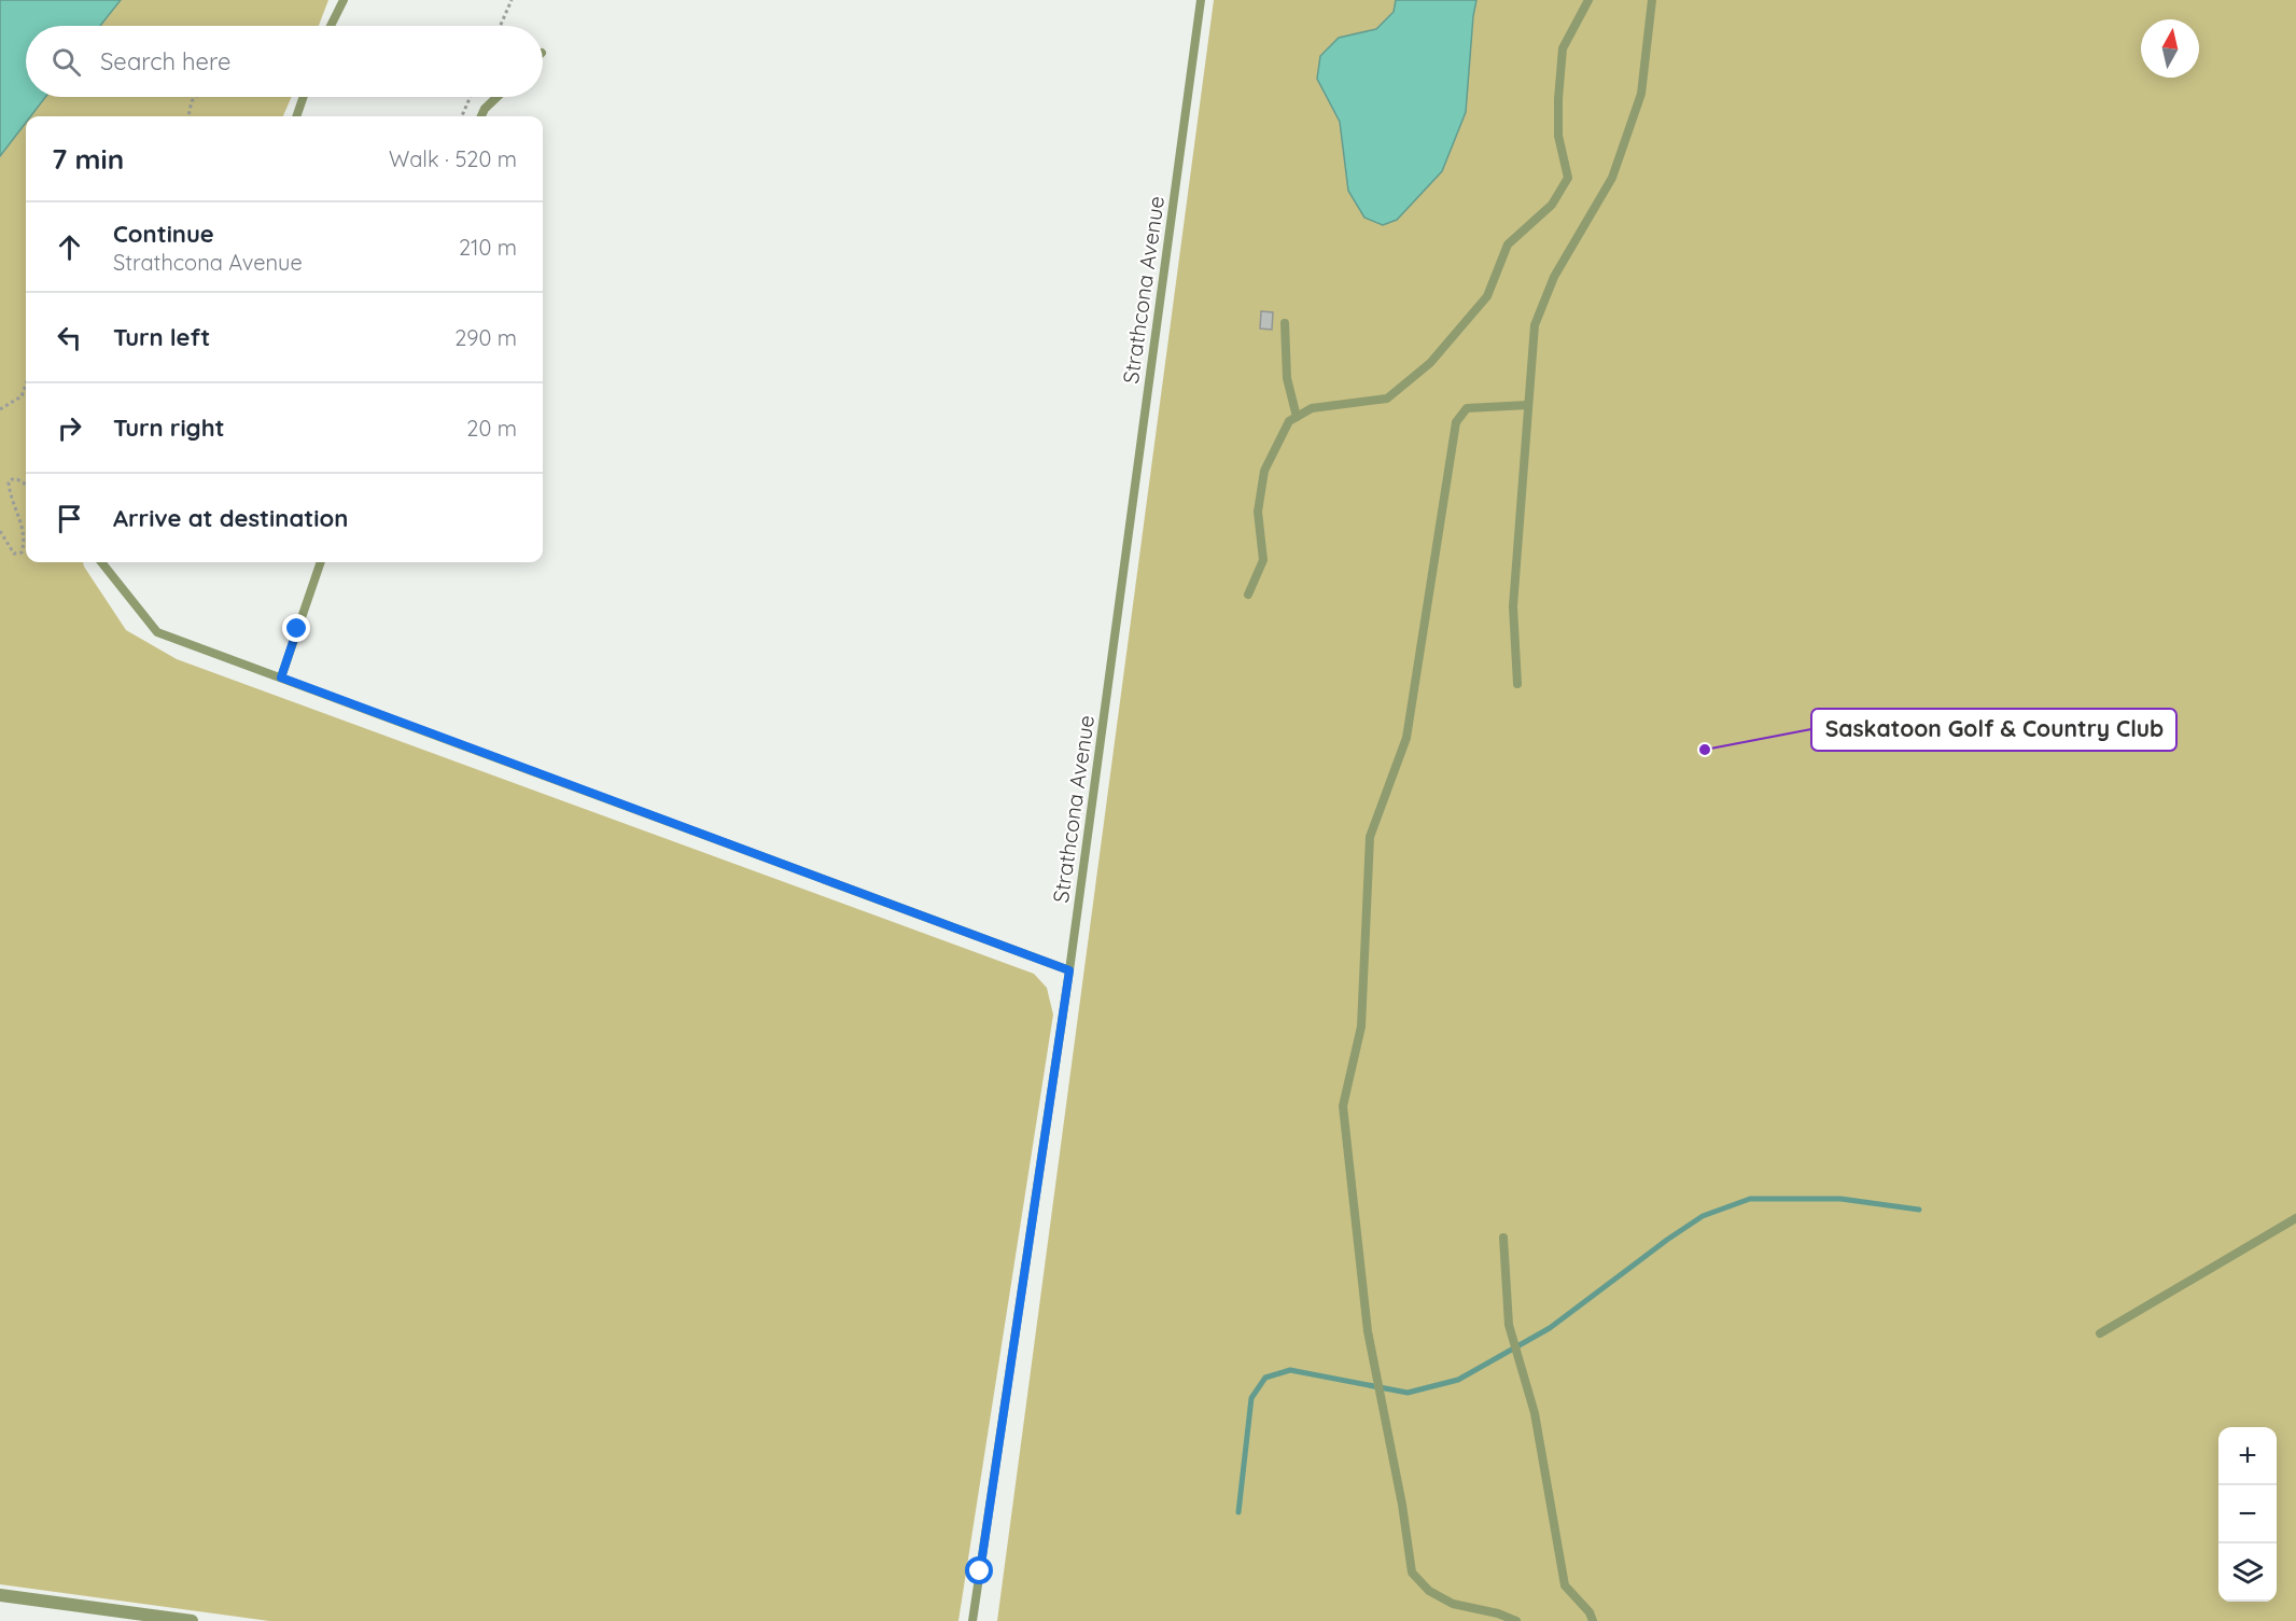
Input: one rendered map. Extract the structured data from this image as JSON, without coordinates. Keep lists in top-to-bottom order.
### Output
{
  "streets": {
    "lane": ["Strathcona Avenue"]
  },
  "places": ["Saskatoon Golf & Country Club"],
  "north": "top",
  "page": {
    "search": "Search here",
    "heading": ["7 min", "Walk · 520 m"],
    "list": [
      ["Continue", "Strathcona Avenue", "210 m"],
      ["Turn left", "290 m"],
      ["Turn right", "20 m"],
      "Arrive at destination"
    ],
    "map_buttons": ["+", "−"]
  }
}
